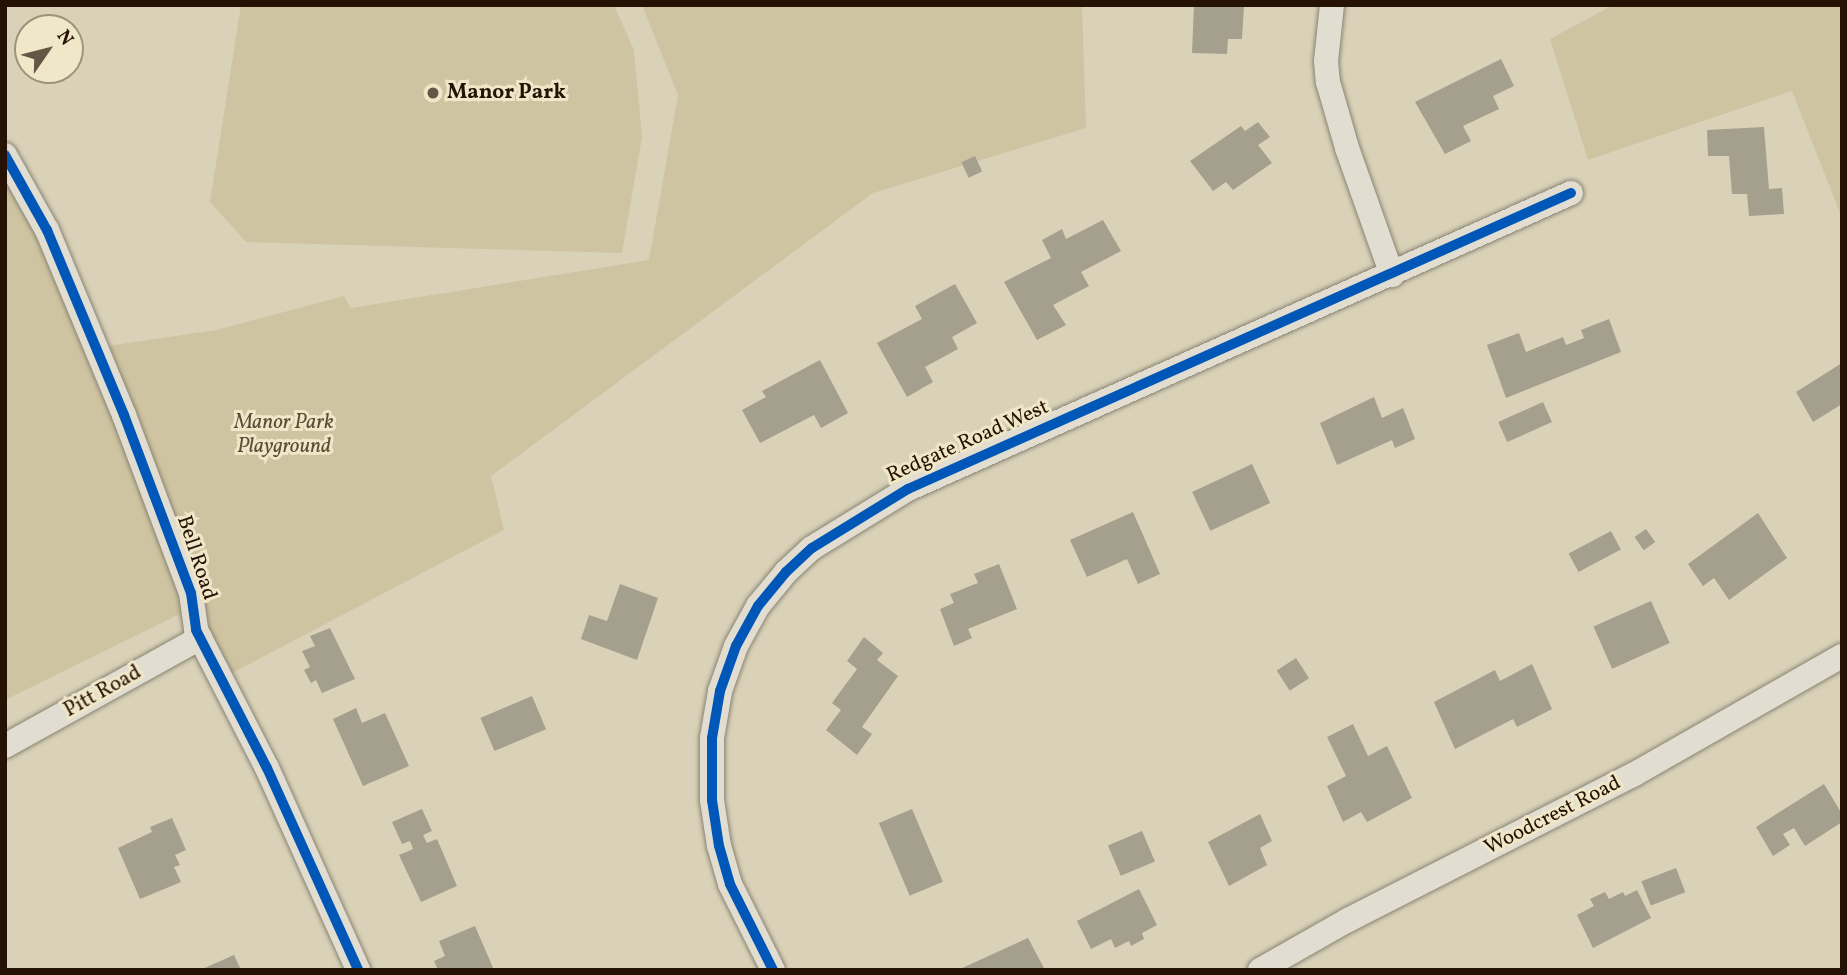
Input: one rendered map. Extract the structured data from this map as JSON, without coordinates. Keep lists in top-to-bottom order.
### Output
{
  "streets": {
    "street": [
      "Redgate Road West",
      "Bell Road",
      "Pitt Road",
      "Woodcrest Road"
    ]
  },
  "crossings": [
    ["Bell Road", "Pitt Road"]
  ],
  "parks": ["Manor Park Playground"],
  "places": ["Manor Park"],
  "north": "top right"
}
